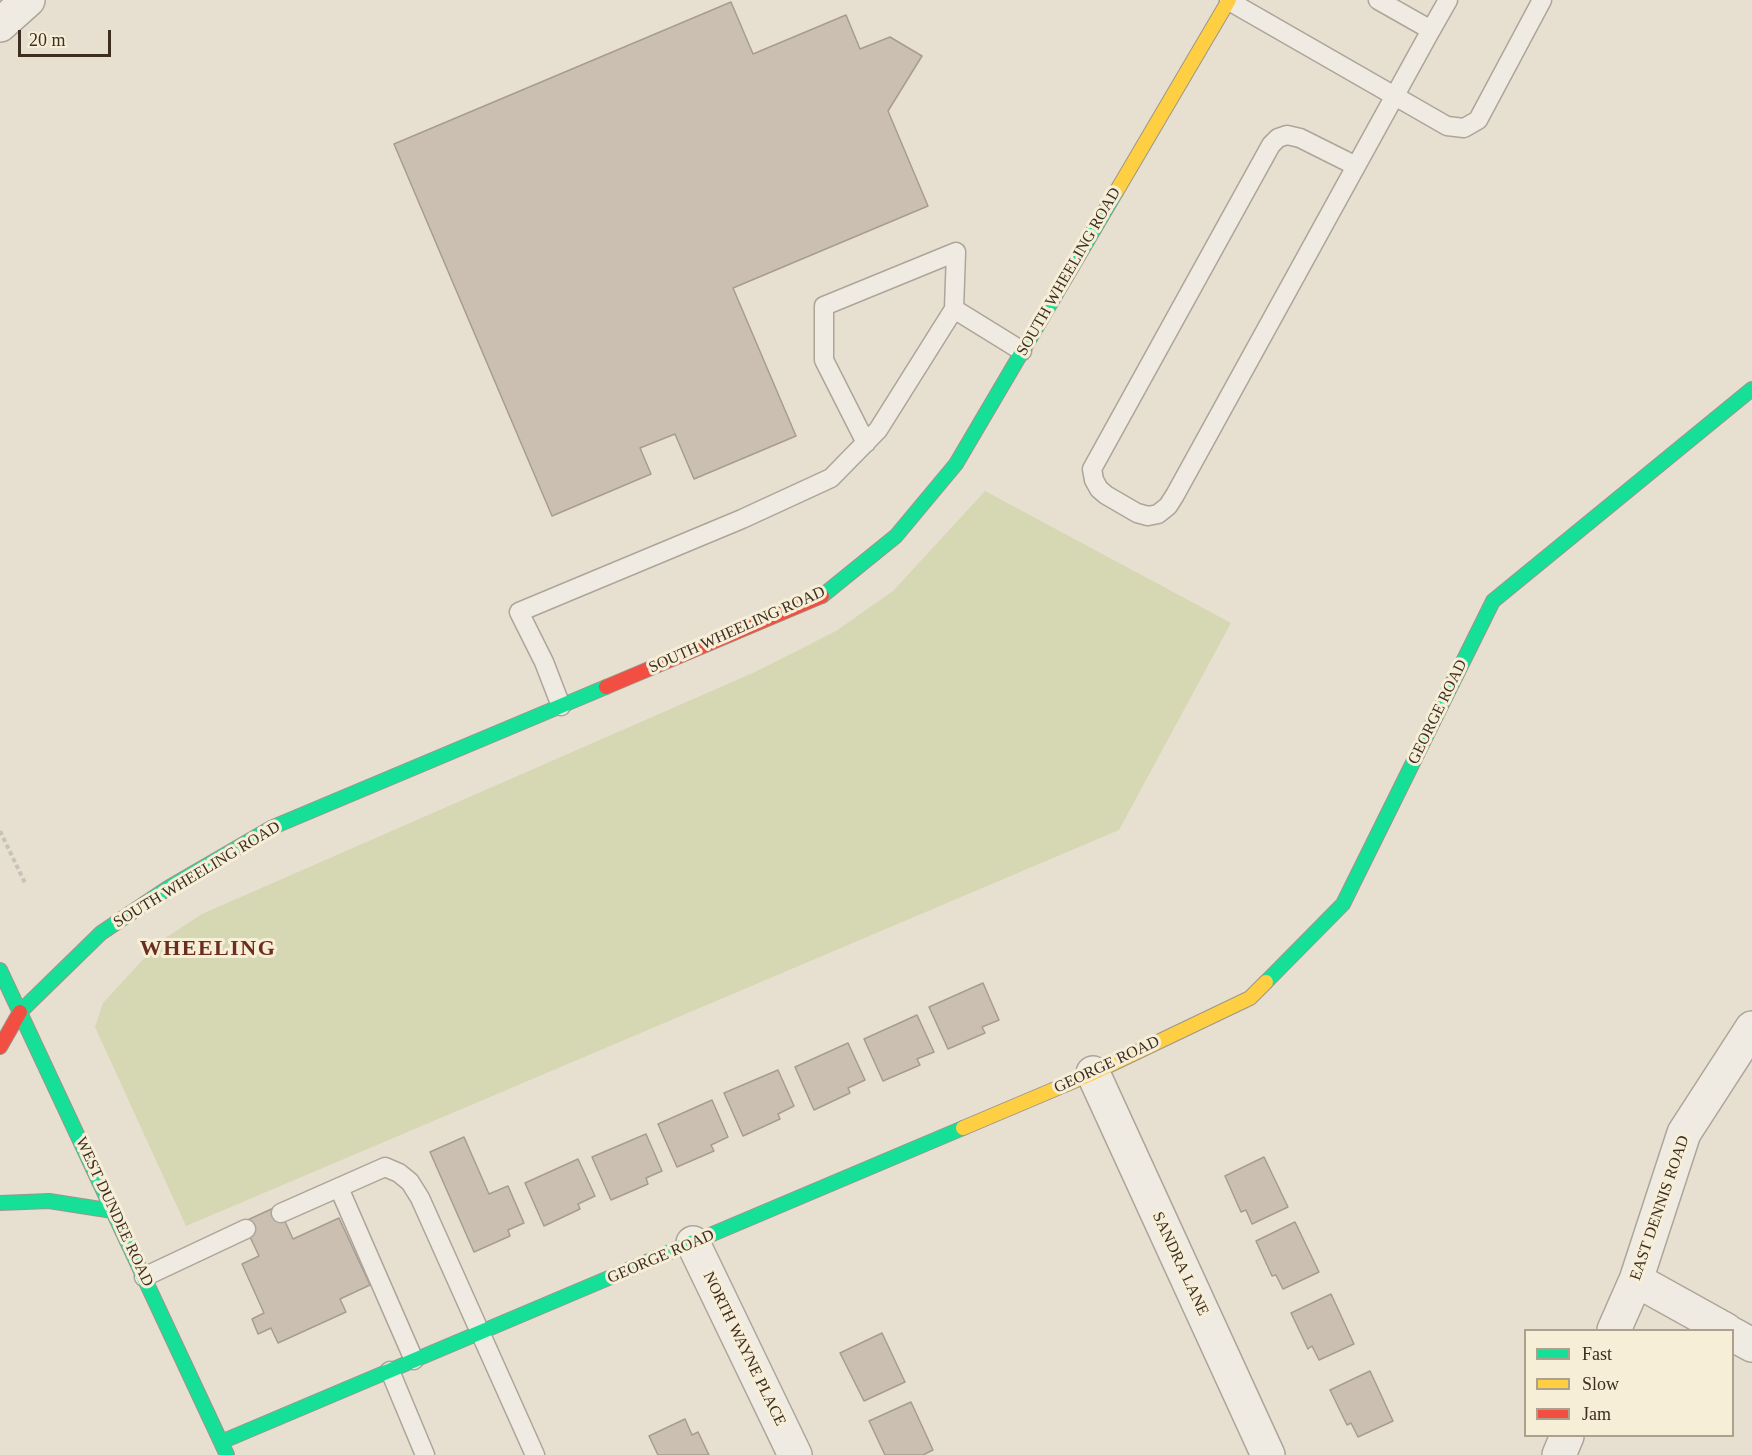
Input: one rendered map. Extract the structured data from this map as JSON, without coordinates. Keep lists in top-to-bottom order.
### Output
{
  "streets": {
    "main road": ["SOUTH WHEELING ROAD", "GEORGE ROAD", "WEST DUNDEE ROAD"],
    "street": ["EAST DENNIS ROAD", "SANDRA LANE", "NORTH WAYNE PLACE"]
  },
  "crossings": [
    ["SOUTH WHEELING ROAD", "WEST DUNDEE ROAD"],
    ["GEORGE ROAD", "WEST DUNDEE ROAD"],
    ["GEORGE ROAD", "SANDRA LANE"],
    ["GEORGE ROAD", "NORTH WAYNE PLACE"]
  ],
  "districts": ["WHEELING"],
  "legend": ["Fast", "Slow", "Jam"],
  "scale_bar": "20 m"
}
